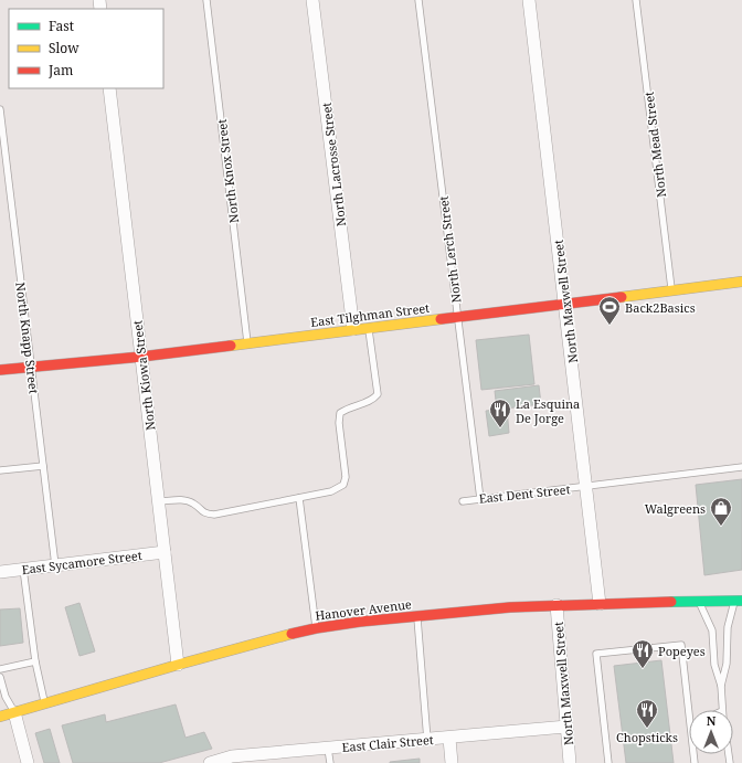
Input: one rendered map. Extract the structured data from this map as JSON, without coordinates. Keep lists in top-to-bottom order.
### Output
{
  "streets": {
    "street": [
      "North Lacrosse Street",
      "North Maxwell Street",
      "East Tilghman Street",
      "North Kiowa Street",
      "East Sycamore Street",
      "Hanover Avenue",
      "East Clair Street"
    ],
    "lane": [
      "North Mead Street",
      "North Knox Street",
      "North Lerch Street",
      "North Knapp Street",
      "East Dent Street"
    ]
  },
  "crossings": [
    ["North Mead Street", "East Tilghman Street"],
    ["North Lacrosse Street", "East Tilghman Street"],
    ["North Knox Street", "East Tilghman Street"],
    ["North Lerch Street", "East Tilghman Street"],
    ["North Lerch Street", "East Dent Street"],
    ["North Maxwell Street", "East Tilghman Street"],
    ["North Maxwell Street", "East Dent Street"],
    ["North Maxwell Street", "Hanover Avenue"],
    ["North Maxwell Street", "East Clair Street"],
    ["East Tilghman Street", "North Knapp Street"],
    ["East Tilghman Street", "North Kiowa Street"],
    ["North Knapp Street", "East Sycamore Street"],
    ["North Kiowa Street", "East Sycamore Street"],
    ["North Kiowa Street", "Hanover Avenue"]
  ],
  "places": {
    "sports": ["Back2Basics"],
    "restaurant": ["La Esquina De Jorge", "Popeyes", "Chopsticks"],
    "shop": ["Walgreens"]
  },
  "legend": ["Fast", "Slow", "Jam"],
  "north": "top"
}
